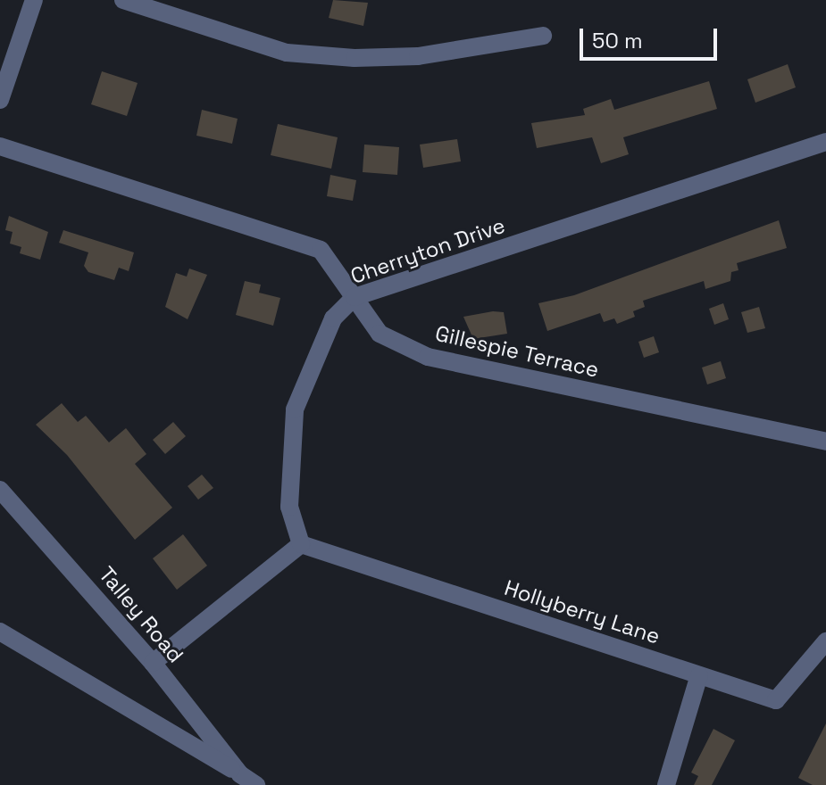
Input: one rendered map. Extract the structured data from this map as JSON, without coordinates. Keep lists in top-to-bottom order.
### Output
{
  "streets": {
    "street": [
      "Cherryton Drive",
      "Gillespie Terrace",
      "Hollyberry Lane",
      "Talley Road"
    ]
  },
  "crossings": [
    ["Cherryton Drive", "Gillespie Terrace"],
    ["Cherryton Drive", "Hollyberry Lane"]
  ],
  "scale_bar": "50 m"
}
